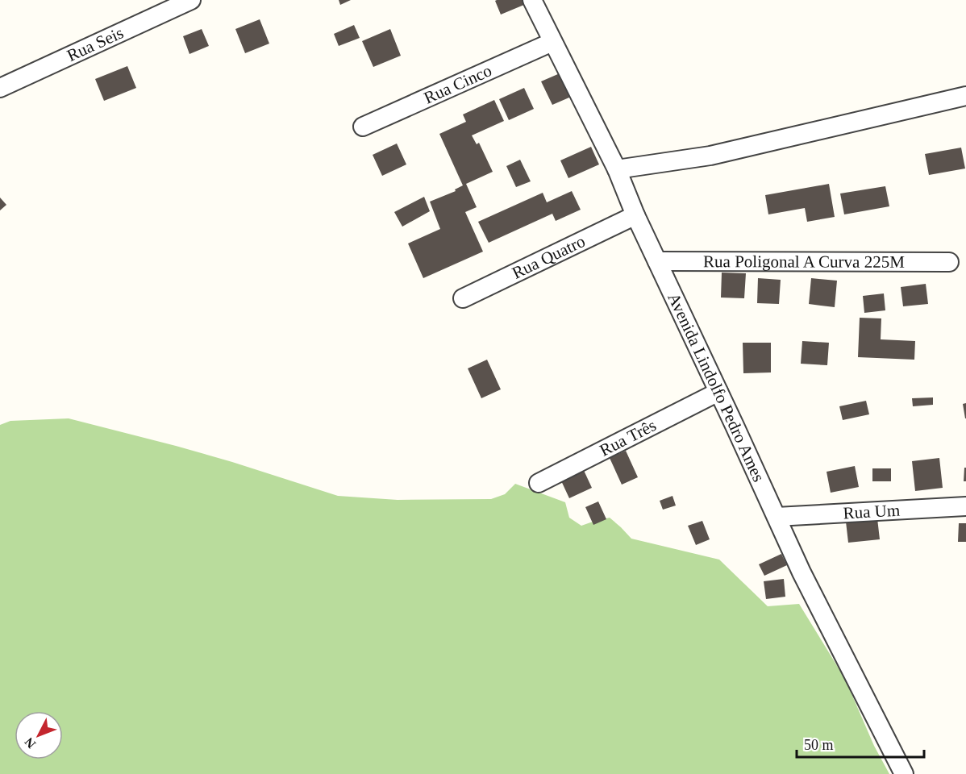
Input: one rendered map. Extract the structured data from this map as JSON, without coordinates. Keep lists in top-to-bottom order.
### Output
{
  "streets": {
    "street": [
      "Rua Seis",
      "Rua Cinco",
      "Rua Quatro",
      "Rua Poligonal A Curva 225M",
      "Avenida Lindolfo Pedro Ames",
      "Rua Três",
      "Rua Um"
    ]
  },
  "crossings": [
    ["Rua Cinco", "Avenida Lindolfo Pedro Ames"],
    ["Rua Quatro", "Avenida Lindolfo Pedro Ames"],
    ["Rua Poligonal A Curva 225M", "Avenida Lindolfo Pedro Ames"],
    ["Avenida Lindolfo Pedro Ames", "Rua Três"],
    ["Avenida Lindolfo Pedro Ames", "Rua Um"]
  ],
  "scale_bar": "50 m",
  "north": "bottom left"
}
